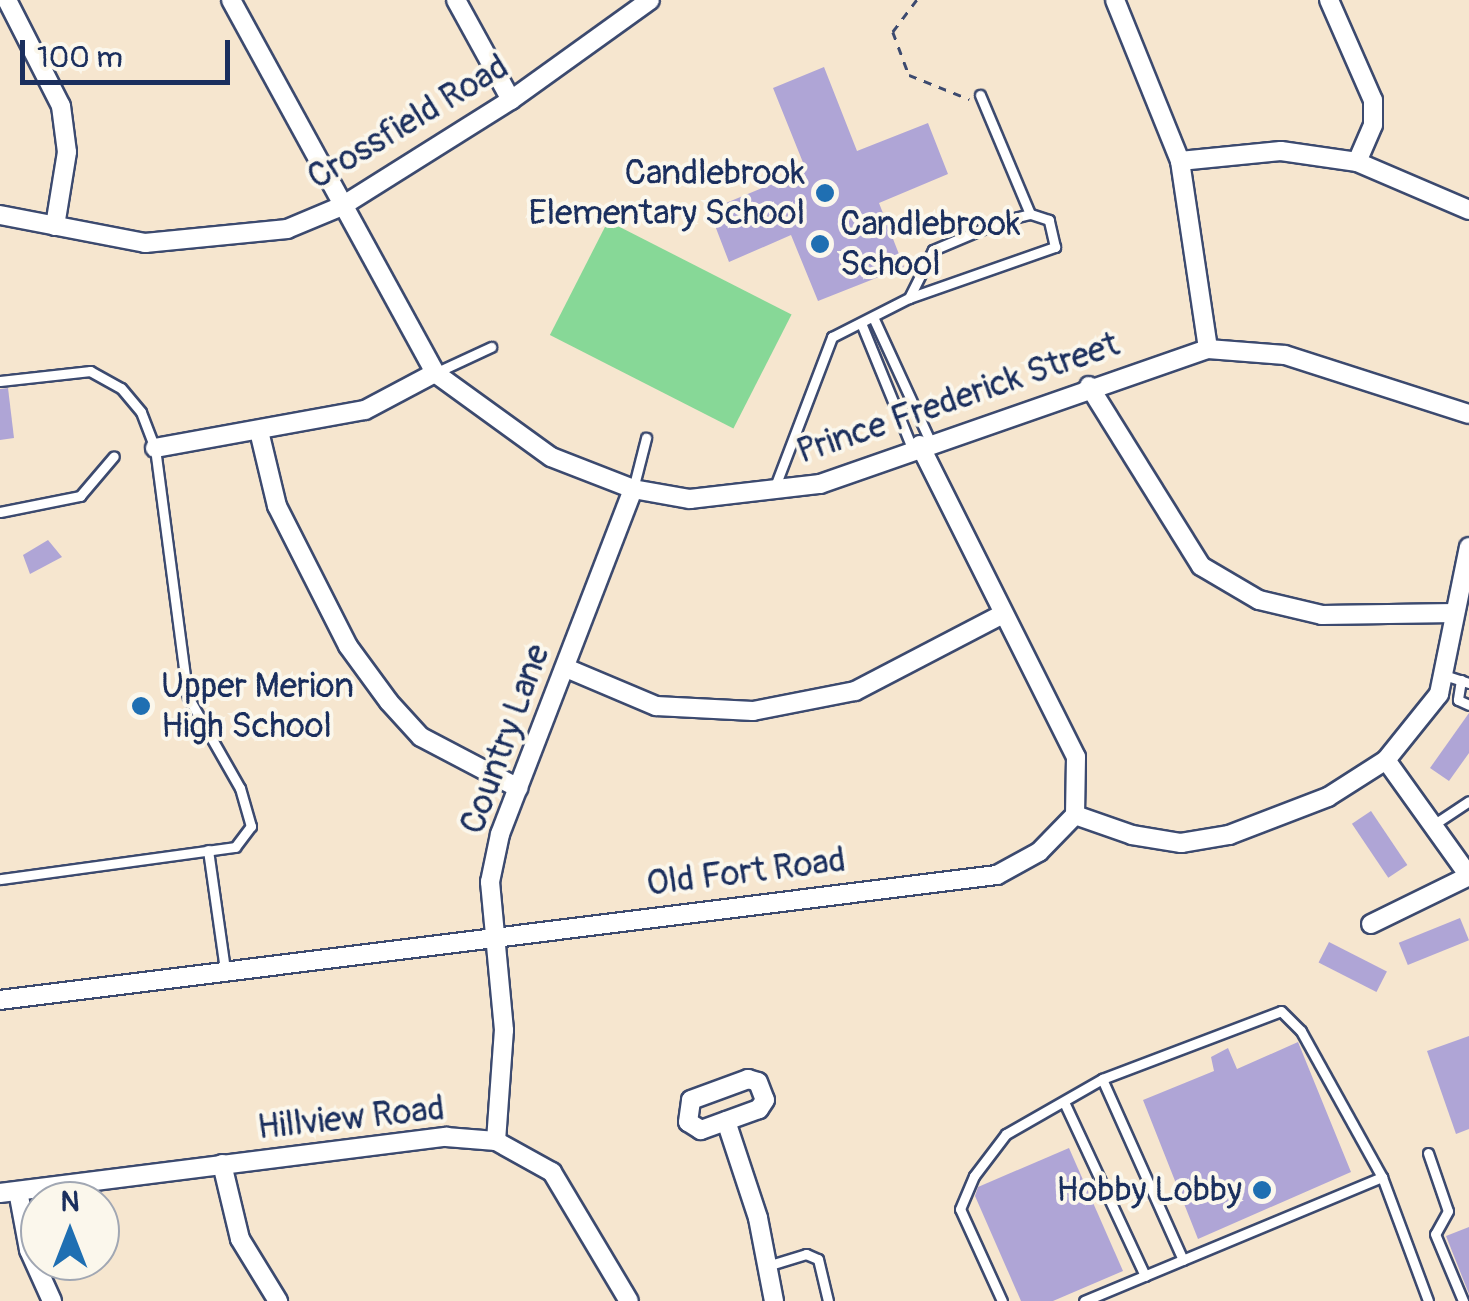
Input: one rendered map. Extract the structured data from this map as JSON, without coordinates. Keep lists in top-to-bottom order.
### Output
{
  "streets": {
    "street": [
      "Crossfield Road",
      "Prince Frederick Street",
      "Country Lane",
      "Old Fort Road",
      "Hillview Road"
    ]
  },
  "crossings": [
    ["Crossfield Road", "Prince Frederick Street"],
    ["Prince Frederick Street", "Country Lane"],
    ["Country Lane", "Old Fort Road"],
    ["Country Lane", "Hillview Road"]
  ],
  "places": [
    "Candlebrook Elementary School",
    "Candlebrook School",
    "Upper Merion High School",
    "Hobby Lobby"
  ],
  "scale_bar": "100 m",
  "north": "top"
}
